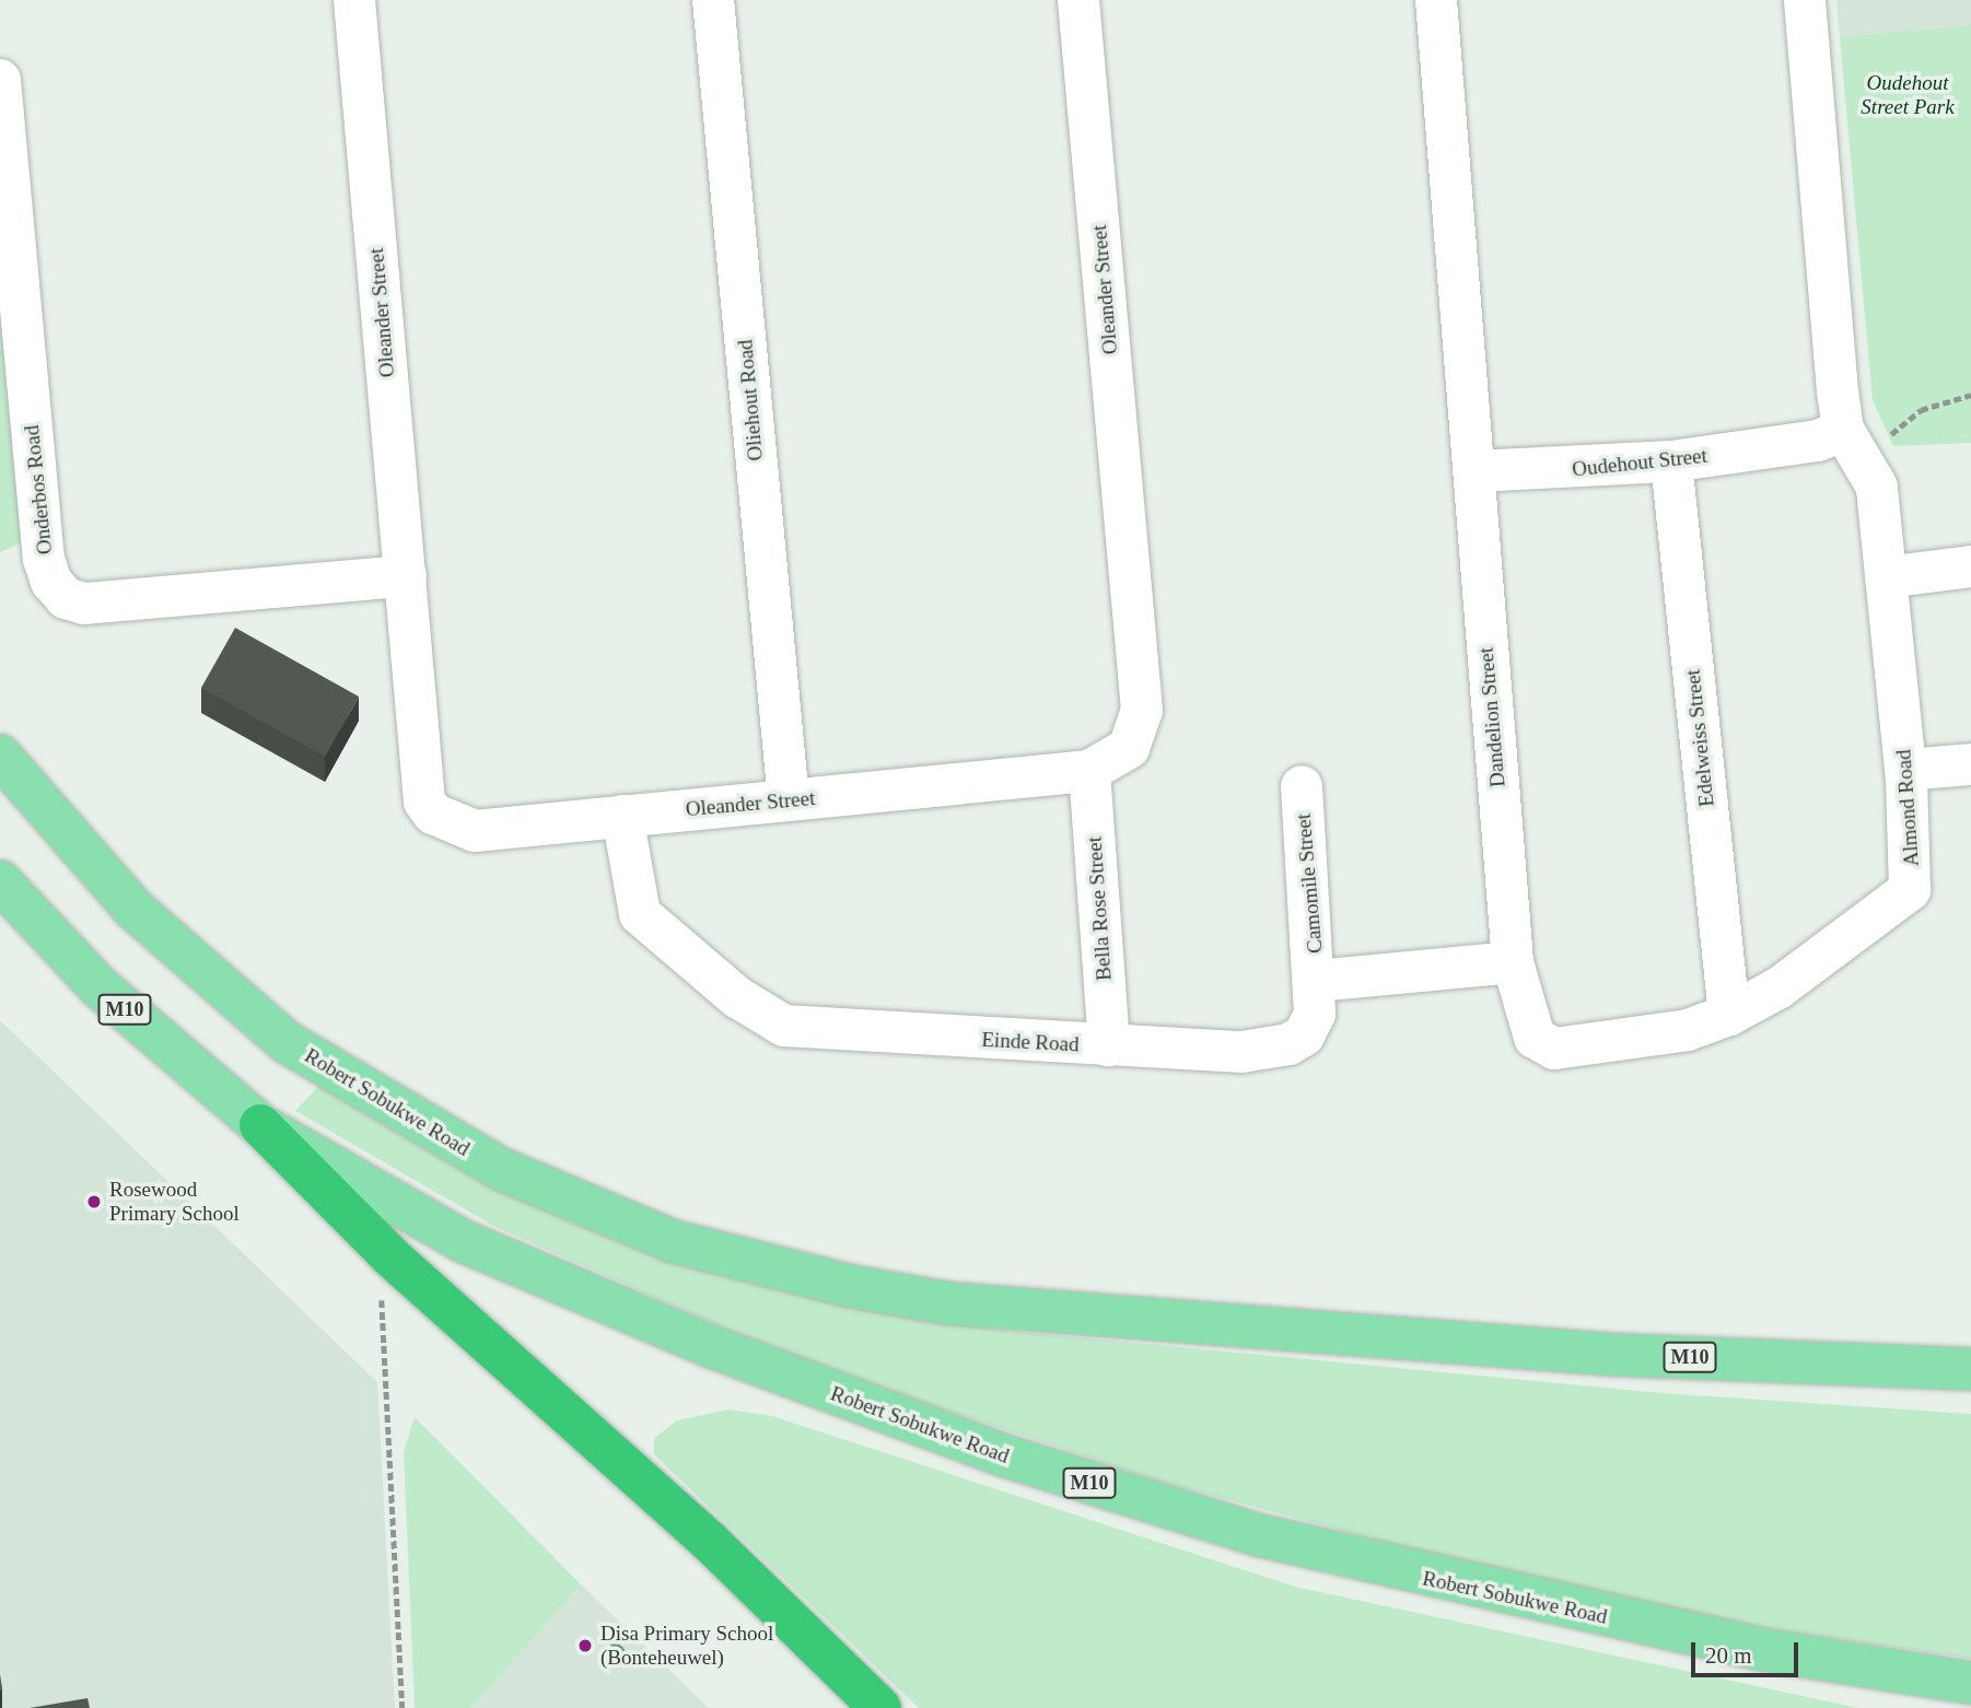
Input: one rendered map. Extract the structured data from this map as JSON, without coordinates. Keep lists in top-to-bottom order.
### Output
{
  "streets": {
    "main road": ["M10", "Robert Sobukwe Road"],
    "street": [
      "Oleander Street",
      "Oliehout Road",
      "Oudehout Street",
      "Onderbos Road",
      "Dandelion Street",
      "Edelweiss Street",
      "Almond Road",
      "Camomile Street",
      "Bella Rose Street",
      "Einde Road"
    ]
  },
  "crossings": [
    ["Oleander Street", "Oliehout Road"],
    ["Oleander Street", "Onderbos Road"],
    ["Oleander Street", "Bella Rose Street"],
    ["Oleander Street", "Einde Road"],
    ["Oudehout Street", "Dandelion Street"],
    ["Oudehout Street", "Edelweiss Street"],
    ["Oudehout Street", "Almond Road"],
    ["Dandelion Street", "Almond Road"],
    ["Edelweiss Street", "Almond Road"],
    ["Camomile Street", "Einde Road"],
    ["Bella Rose Street", "Einde Road"]
  ],
  "parks": ["Oudehout Street Park"],
  "places": ["Rosewood Primary School", "Disa Primary School (Bonteheuwel)"],
  "scale_bar": "20 m"
}
